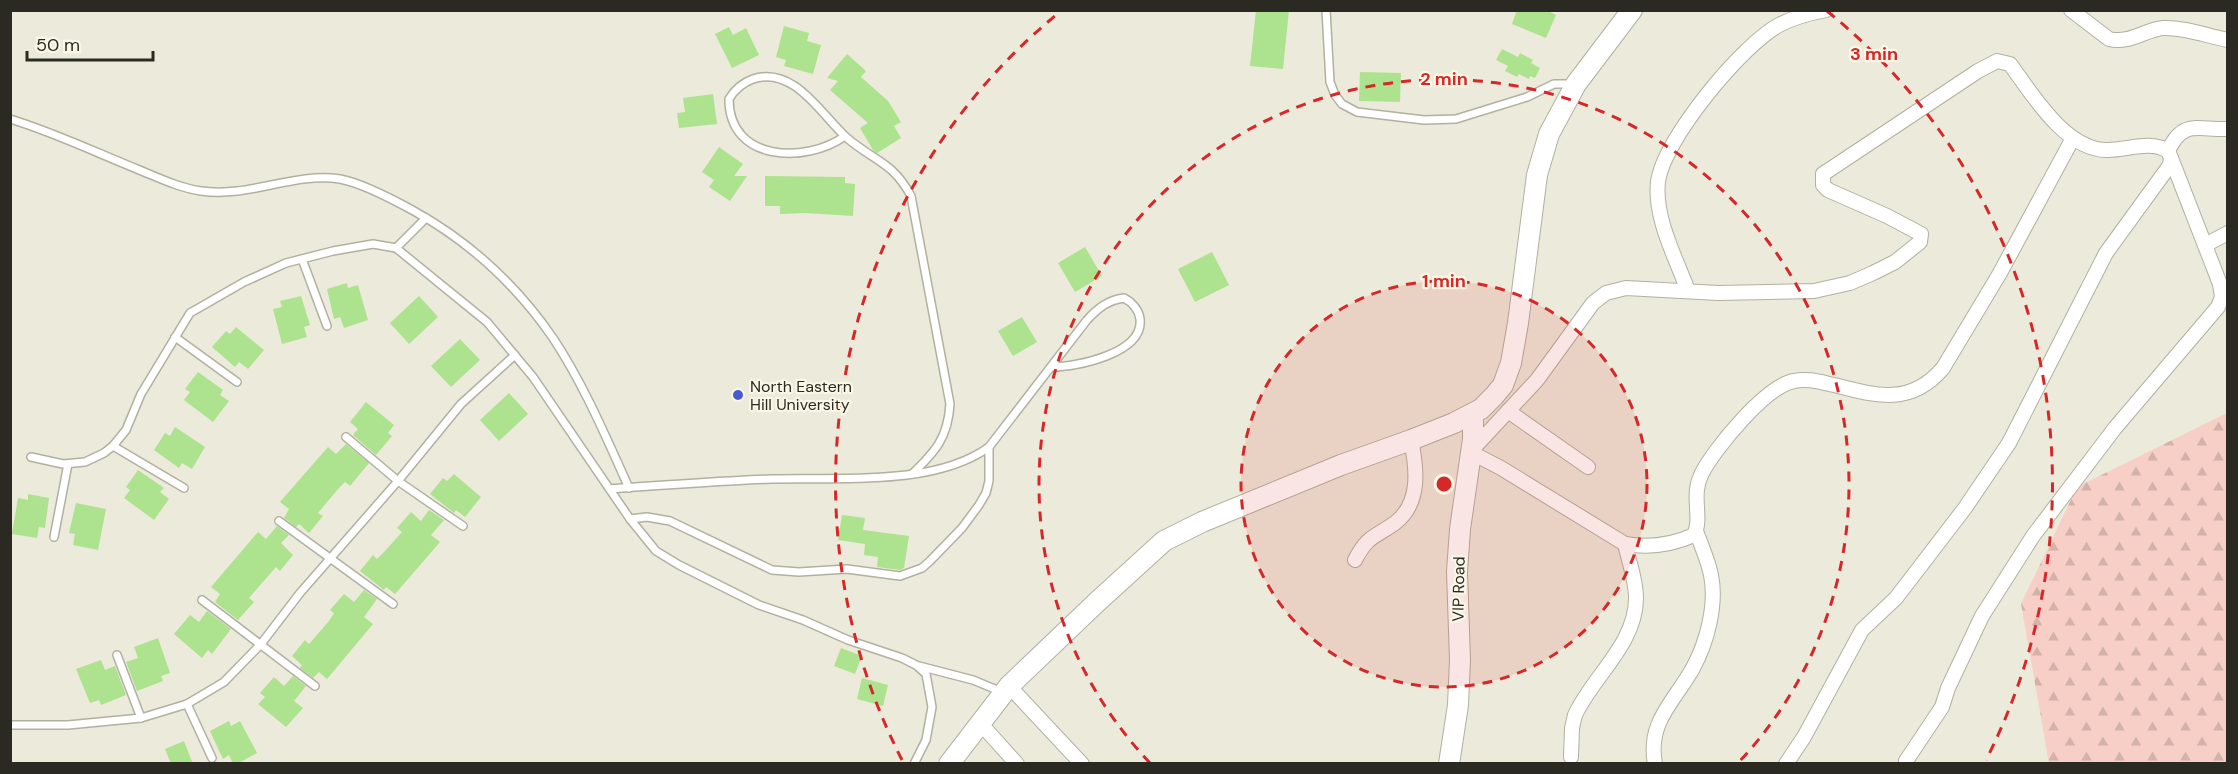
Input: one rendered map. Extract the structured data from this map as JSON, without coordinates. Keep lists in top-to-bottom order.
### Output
{
  "streets": {
    "street": ["VIP Road"]
  },
  "places": ["North Eastern Hill University"],
  "scale_bar": "50 m",
  "rings": ["3 min", "2 min", "1 min"]
}
